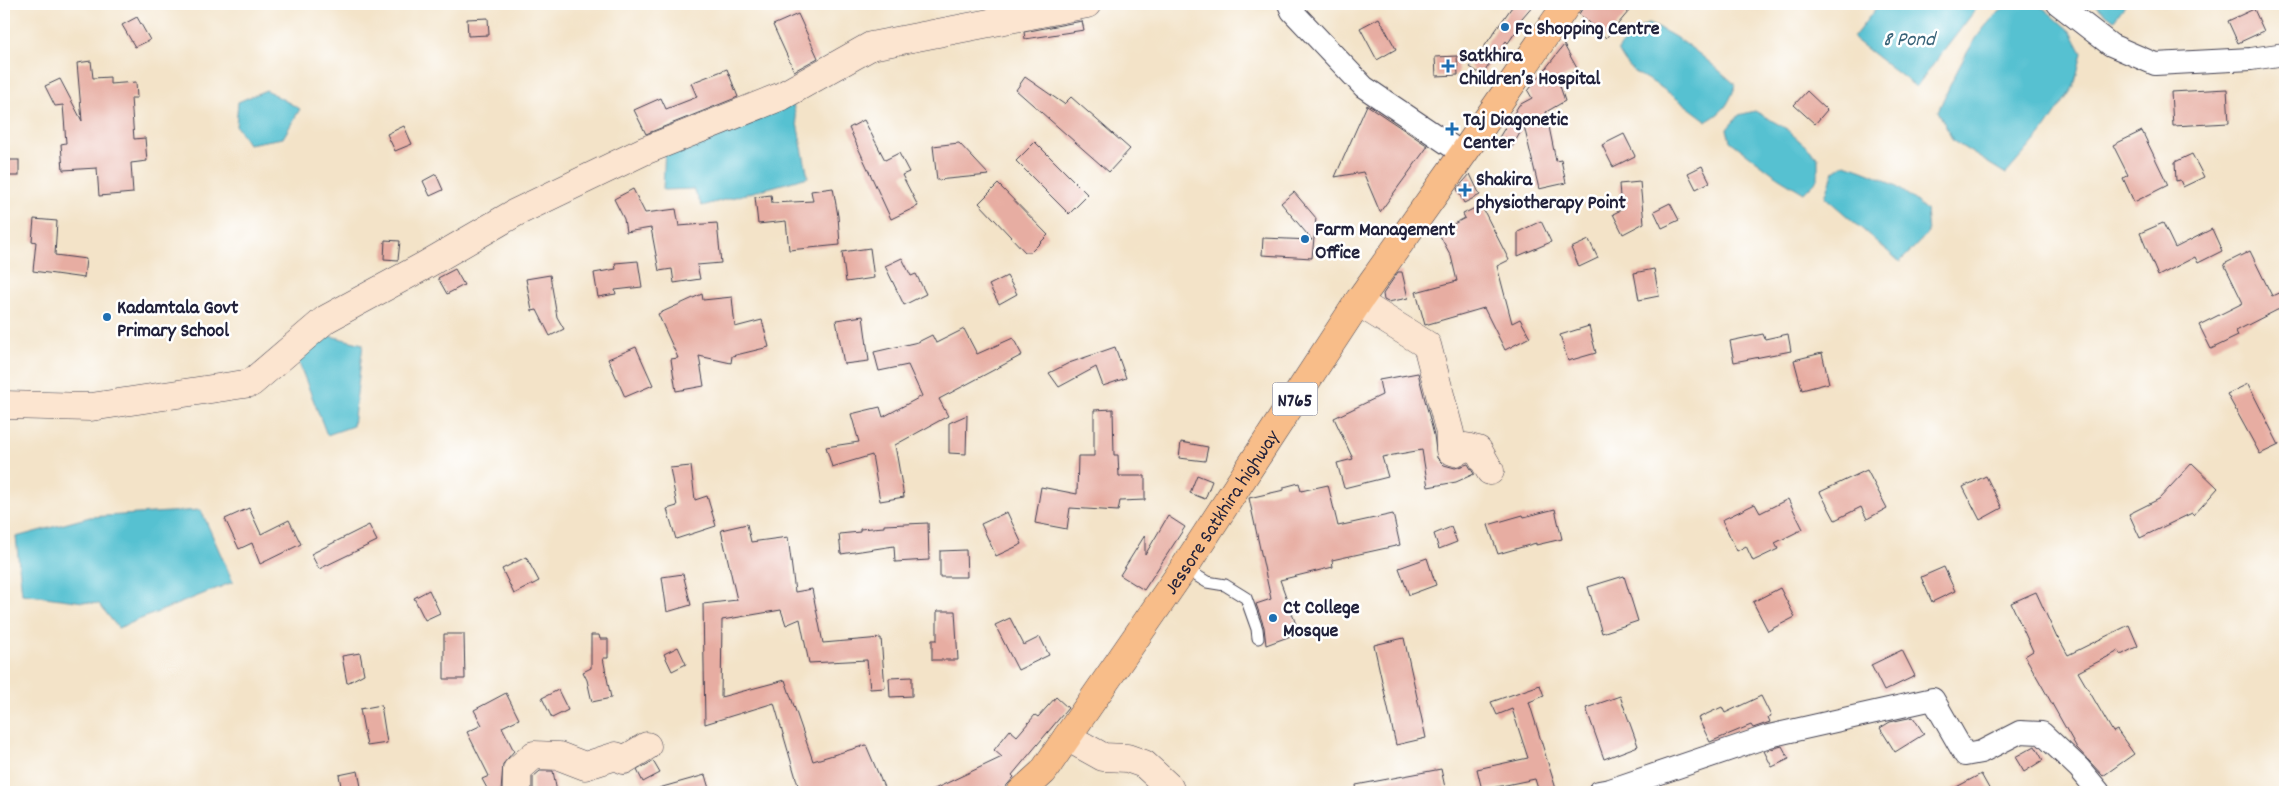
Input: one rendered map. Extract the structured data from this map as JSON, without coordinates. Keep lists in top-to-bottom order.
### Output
{
  "streets": {
    "highway": ["N765", "Jessore Satkhira highway"]
  },
  "water": ["8 Pond"],
  "places": {
    "other": [
      "Fc Shopping Centre",
      "Farm Management Office",
      "Kadamtala Govt Primary School",
      "Ct College Mosque"
    ],
    "health": ["Satkhira Children’s Hospital", "Taj Diagonetic Center", "Shakira physiotherapy Point"]
  }
}
